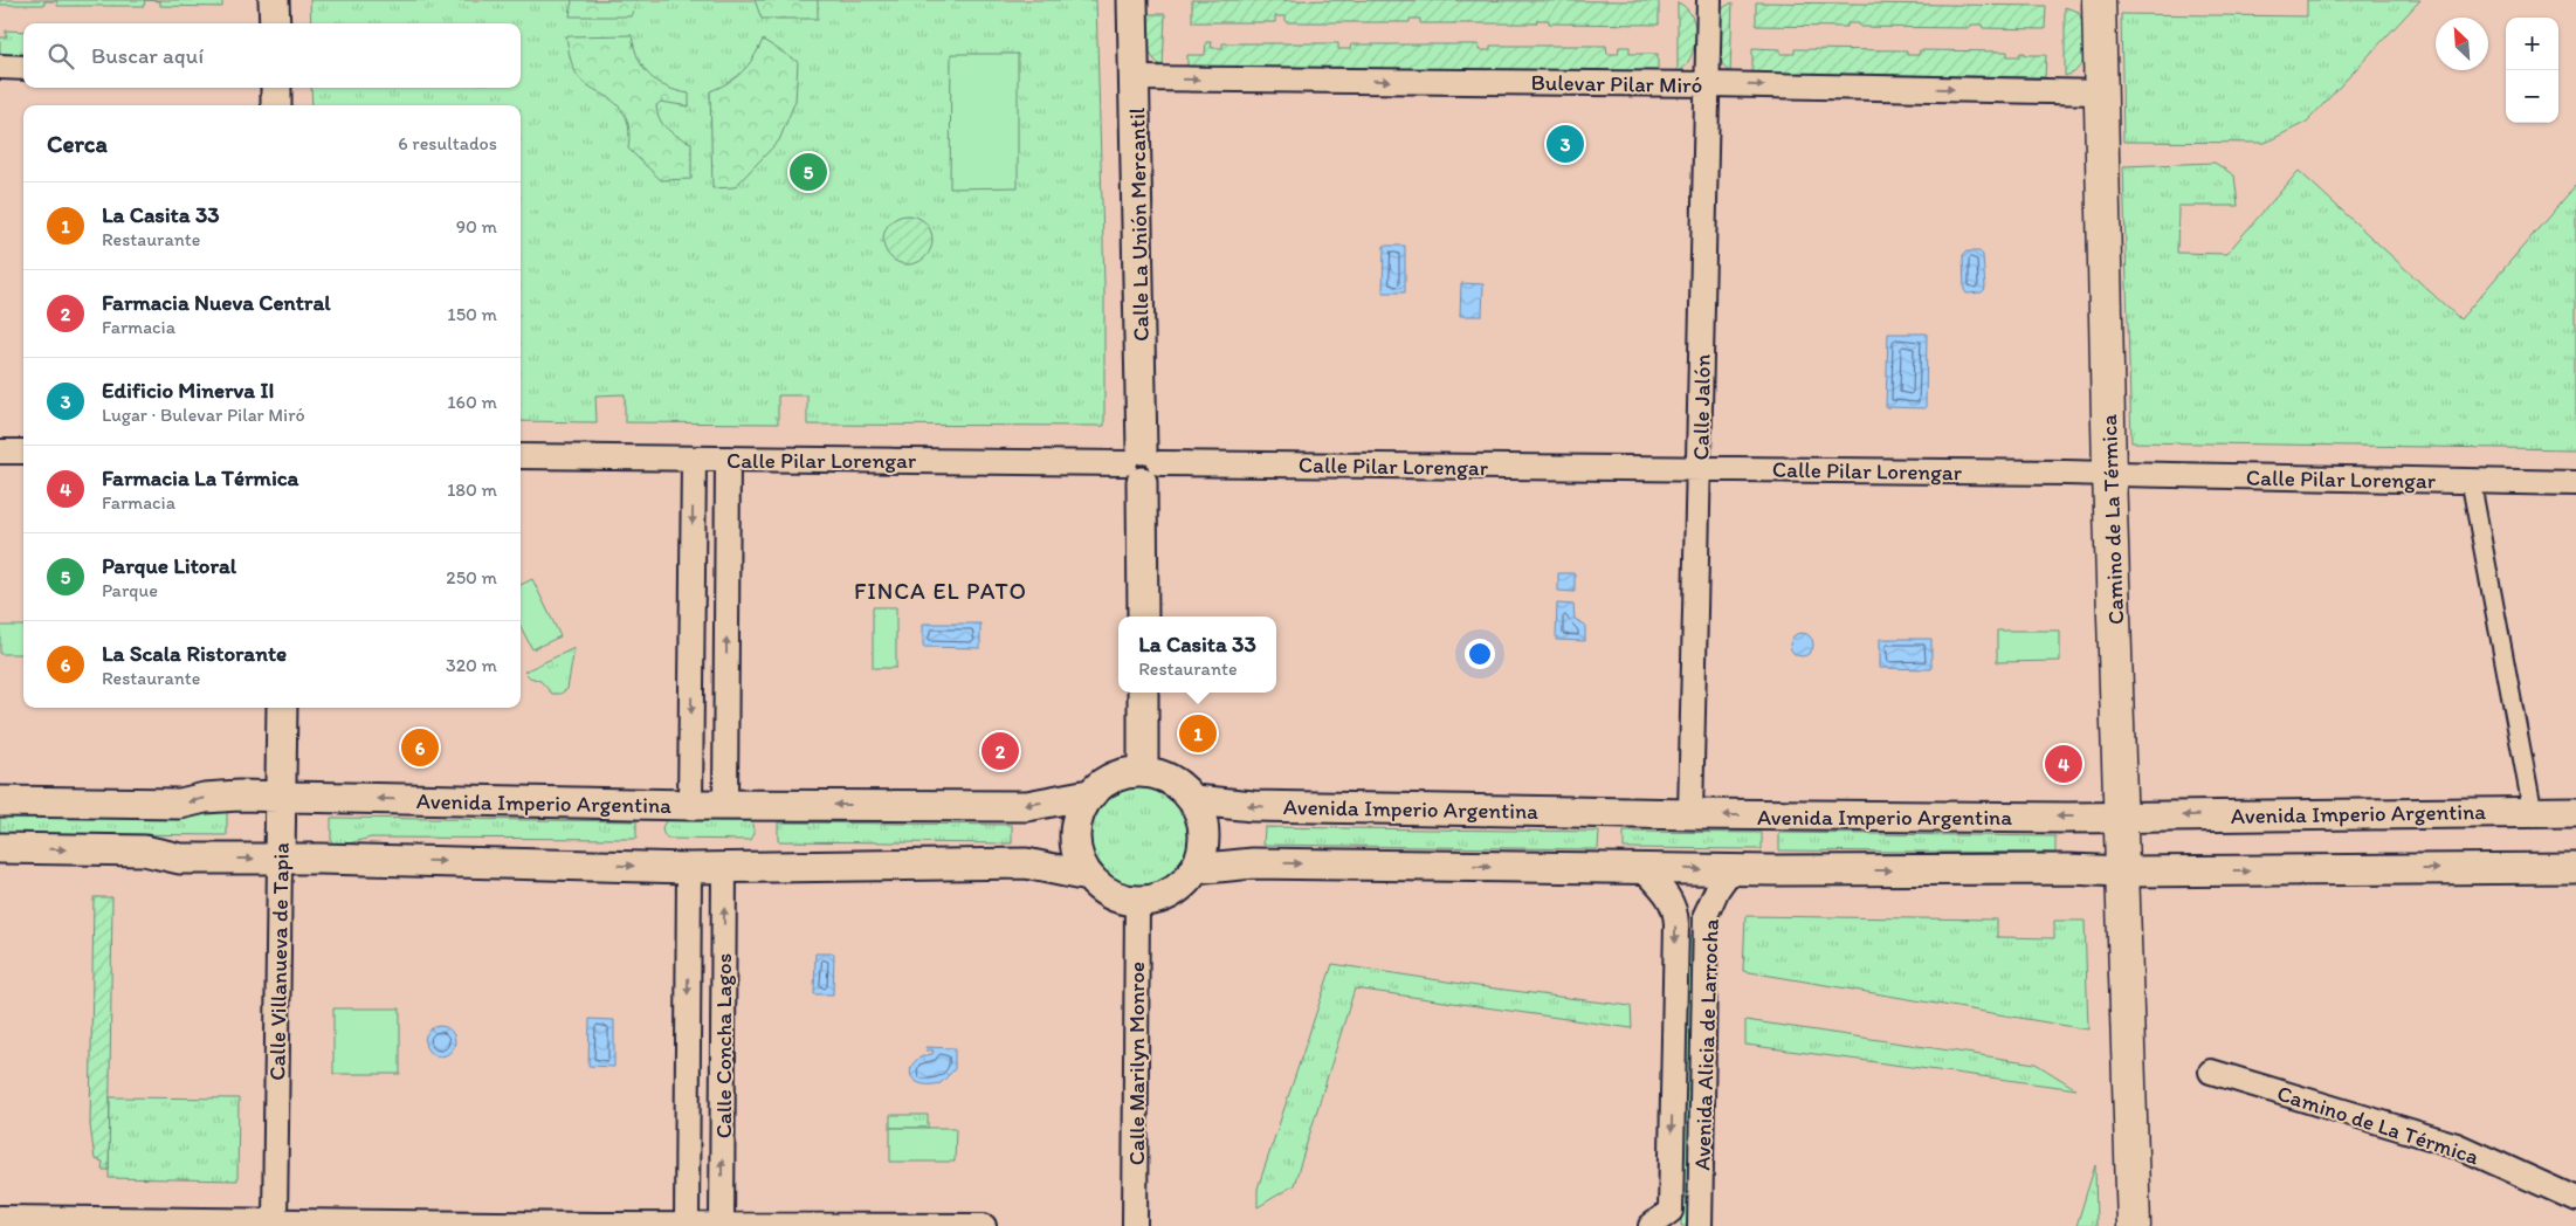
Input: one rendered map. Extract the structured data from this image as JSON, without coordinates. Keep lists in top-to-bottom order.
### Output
{
  "streets": {
    "main road": ["Camino de La Térmica"],
    "street": [
      "Bulevar Pilar Miró",
      "Calle La Unión Mercantil",
      "Calle Jalón",
      "Calle Pilar Lorengar",
      "Avenida Imperio Argentina",
      "Calle Villanueva de Tapia",
      "Avenida Alicia de Larrocha",
      "Calle Concha Lagos",
      "Calle Marilyn Monroe"
    ]
  },
  "crossings": [
    ["Bulevar Pilar Miró", "Calle La Unión Mercantil"],
    ["Bulevar Pilar Miró", "Calle Jalón"],
    ["Bulevar Pilar Miró", "Camino de La Térmica"],
    ["Calle La Unión Mercantil", "Calle Pilar Lorengar"],
    ["Calle Jalón", "Calle Pilar Lorengar"],
    ["Calle Jalón", "Avenida Imperio Argentina"],
    ["Calle Pilar Lorengar", "Camino de La Térmica"],
    ["Camino de La Térmica", "Avenida Imperio Argentina"],
    ["Avenida Imperio Argentina", "Calle Villanueva de Tapia"],
    ["Avenida Imperio Argentina", "Calle Marilyn Monroe"]
  ],
  "one_way": ["Bulevar Pilar Miró"],
  "districts": ["FINCA EL PATO"],
  "north": "top left",
  "page": {
    "map_buttons": ["+", "−"],
    "search": "Buscar aquí",
    "heading": ["Cerca", "6 resultados"],
    "pins": [
      "3",
      "5",
      "1",
      "6",
      "2",
      "4"
    ],
    "list": [
      {
        "mark": "1",
        "name": "La Casita 33",
        "note": "Restaurante",
        "value": "90 m"
      },
      {
        "mark": "2",
        "name": "Farmacia Nueva Central",
        "note": "Farmacia",
        "value": "150 m"
      },
      {
        "mark": "3",
        "name": "Edificio Minerva II",
        "note": "Lugar · Bulevar Pilar Miró",
        "value": "160 m"
      },
      {
        "mark": "4",
        "name": "Farmacia La Térmica",
        "note": "Farmacia",
        "value": "180 m"
      },
      {
        "mark": "5",
        "name": "Parque Litoral",
        "note": "Parque",
        "value": "250 m"
      },
      {
        "mark": "6",
        "name": "La Scala Ristorante",
        "note": "Restaurante",
        "value": "320 m"
      }
    ],
    "popup": ["La Casita 33", "Restaurante"]
  }
}
